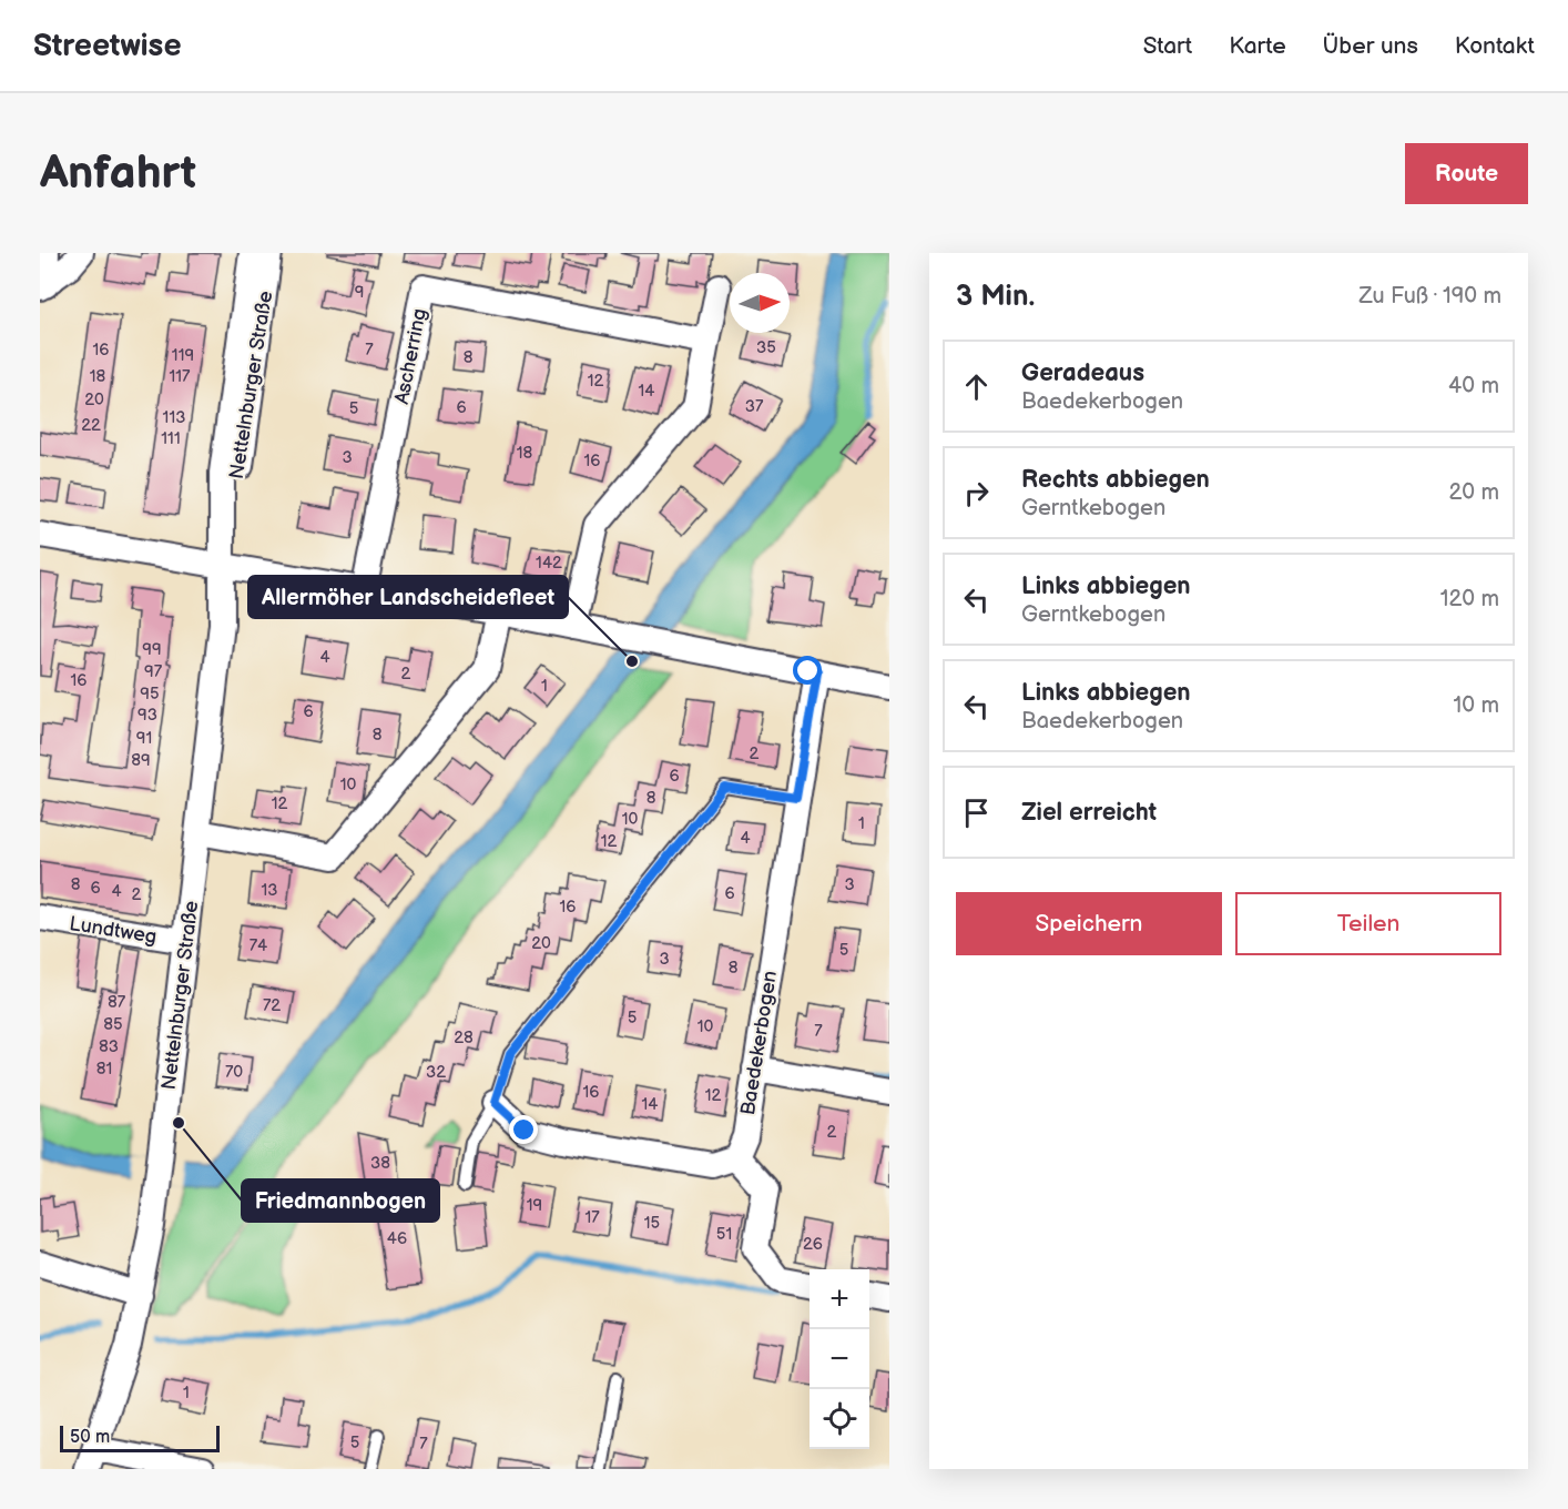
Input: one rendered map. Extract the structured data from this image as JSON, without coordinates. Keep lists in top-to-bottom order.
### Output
{
  "streets": {
    "street": [
      "Ascherring",
      "Nettelnburger Straße",
      "Lundtweg",
      "Baedekerbogen"
    ]
  },
  "crossings": [
    ["Nettelnburger Straße", "Lundtweg"]
  ],
  "places": ["Allermöher Landscheidefleet", "Friedmannbogen"],
  "house_numbers": [
    "9",
    "35",
    "16",
    "7",
    "119",
    "8",
    "18",
    "117",
    "12",
    "14",
    "20",
    "37",
    "6",
    "5",
    "113",
    "22",
    "111",
    "18",
    "3",
    "16",
    "142",
    "99",
    "4",
    "97",
    "2",
    "16",
    "1",
    "95",
    "6",
    "93",
    "8",
    "91",
    "2",
    "89",
    "6",
    "10",
    "8",
    "12",
    "10",
    "1",
    "4",
    "12",
    "8",
    "3",
    "6",
    "13",
    "4",
    "6",
    "2",
    "16",
    "20",
    "74",
    "5",
    "3",
    "8",
    "87",
    "72",
    "5",
    "85",
    "10",
    "7",
    "28",
    "83",
    "81",
    "70",
    "32",
    "16",
    "12",
    "14",
    "2",
    "38",
    "19",
    "17",
    "15",
    "51",
    "46",
    "26",
    "1",
    "5",
    "7"
  ],
  "scale_bar": "50 m",
  "north": "right",
  "page": {
    "header": "Streetwise",
    "nav": [
      "Start",
      "Karte",
      "Über uns",
      "Kontakt"
    ],
    "buttons": [
      "Route",
      ["Speichern", "Teilen"]
    ],
    "title": "Anfahrt",
    "heading": ["3 Min.", "Zu Fuß · 190 m"],
    "list": [
      ["Geradeaus", "Baedekerbogen", "40 m"],
      ["Rechts abbiegen", "Gerntkebogen", "20 m"],
      ["Links abbiegen", "Gerntkebogen", "120 m"],
      ["Links abbiegen", "Baedekerbogen", "10 m"],
      "Ziel erreicht"
    ],
    "map_buttons": ["+", "−"],
    "scale": "50 m"
  }
}
